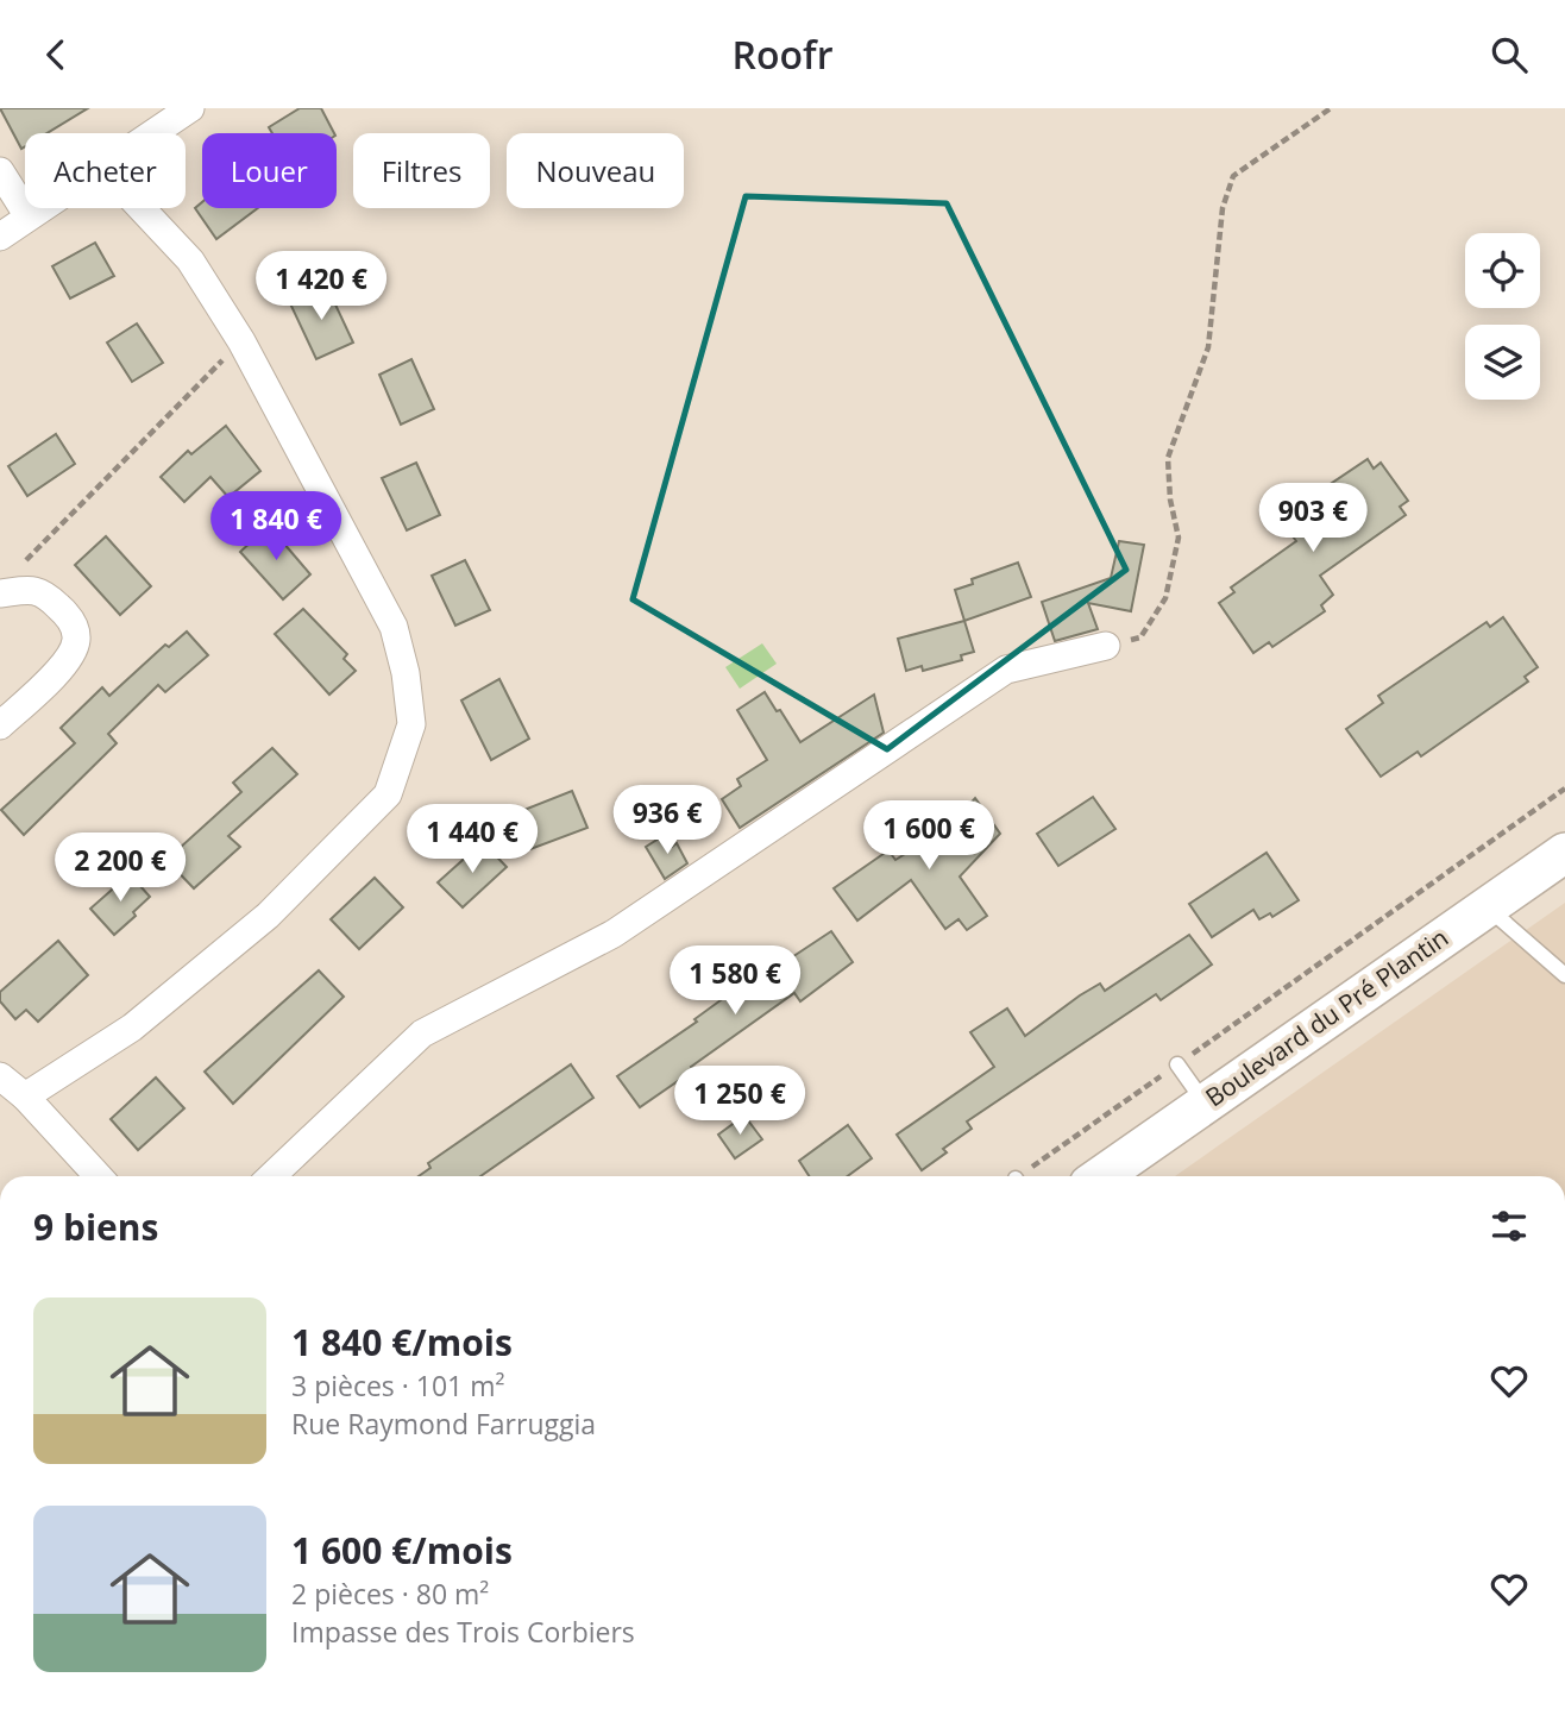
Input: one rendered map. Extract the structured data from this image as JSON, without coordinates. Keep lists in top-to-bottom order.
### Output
{
  "streets": {
    "street": ["Boulevard du Pré Plantin"]
  },
  "page": {
    "header": "Roofr",
    "chip": [
      "Acheter",
      "Louer",
      "Filtres",
      "Nouveau"
    ],
    "price": [
      "1 420 €",
      "903 €",
      "1 840 €",
      "936 €",
      "1 600 €",
      "1 440 €",
      "2 200 €",
      "1 580 €",
      "1 250 €"
    ],
    "heading": "9 biens",
    "list": [
      {
        "name": "1 840 €/mois",
        "note": "3 pièces · 101 m² · Rue Raymond Farruggia"
      },
      {
        "name": "1 600 €/mois",
        "note": "2 pièces · 80 m² · Impasse des Trois Corbiers"
      }
    ]
  }
}
